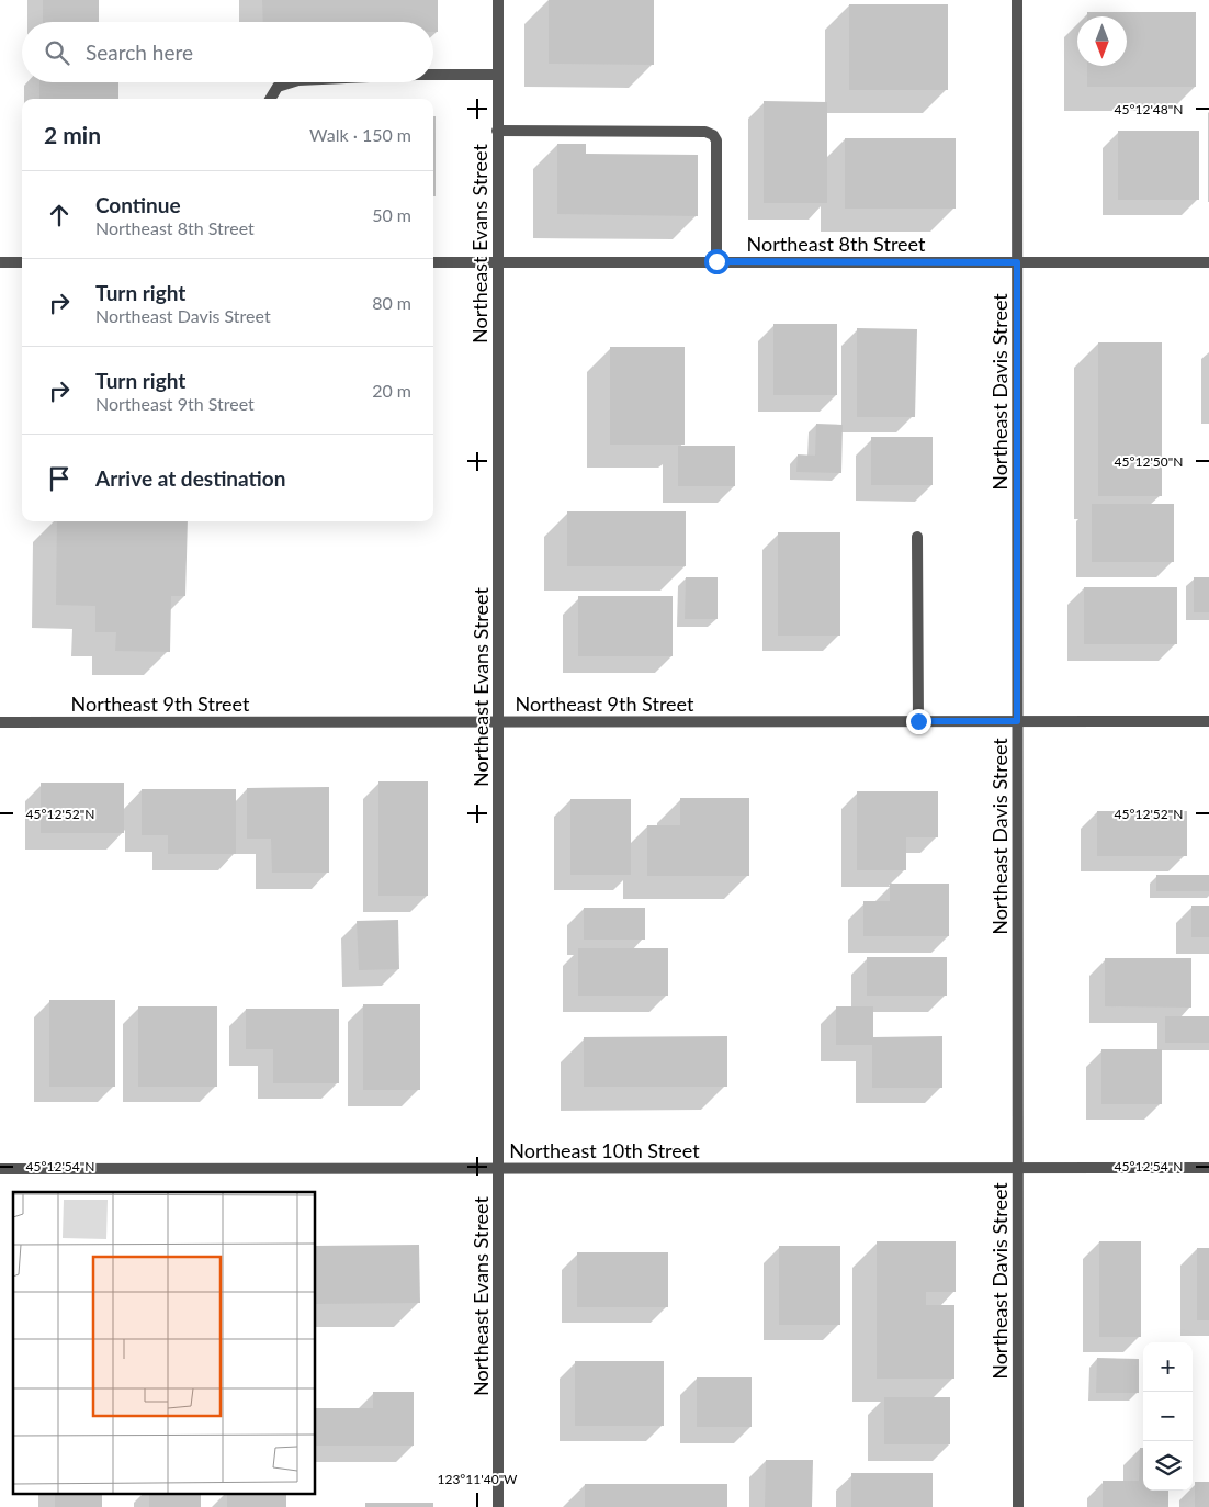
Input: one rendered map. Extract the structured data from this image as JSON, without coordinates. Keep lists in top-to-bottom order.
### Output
{
  "streets": {
    "street": [
      "Northeast Evans Street",
      "Northeast 8th Street",
      "Northeast Davis Street",
      "Northeast 9th Street",
      "Northeast 10th Street"
    ]
  },
  "crossings": [
    ["Northeast Evans Street", "Northeast 8th Street"],
    ["Northeast Evans Street", "Northeast 9th Street"],
    ["Northeast Evans Street", "Northeast 10th Street"],
    ["Northeast 8th Street", "Northeast Davis Street"],
    ["Northeast Davis Street", "Northeast 9th Street"],
    ["Northeast Davis Street", "Northeast 10th Street"]
  ],
  "north": "bottom",
  "page": {
    "search": "Search here",
    "heading": ["2 min", "Walk · 150 m"],
    "list": [
      ["Continue", "Northeast 8th Street", "50 m"],
      ["Turn right", "Northeast Davis Street", "80 m"],
      ["Turn right", "Northeast 9th Street", "20 m"],
      "Arrive at destination"
    ],
    "map_buttons": ["+", "−"]
  },
  "coordinates": [
    "45°12'48\"N",
    "45°12'50\"N",
    "45°12'52\"N",
    "45°12'54\"N",
    "123°11'40\"W"
  ]
}
